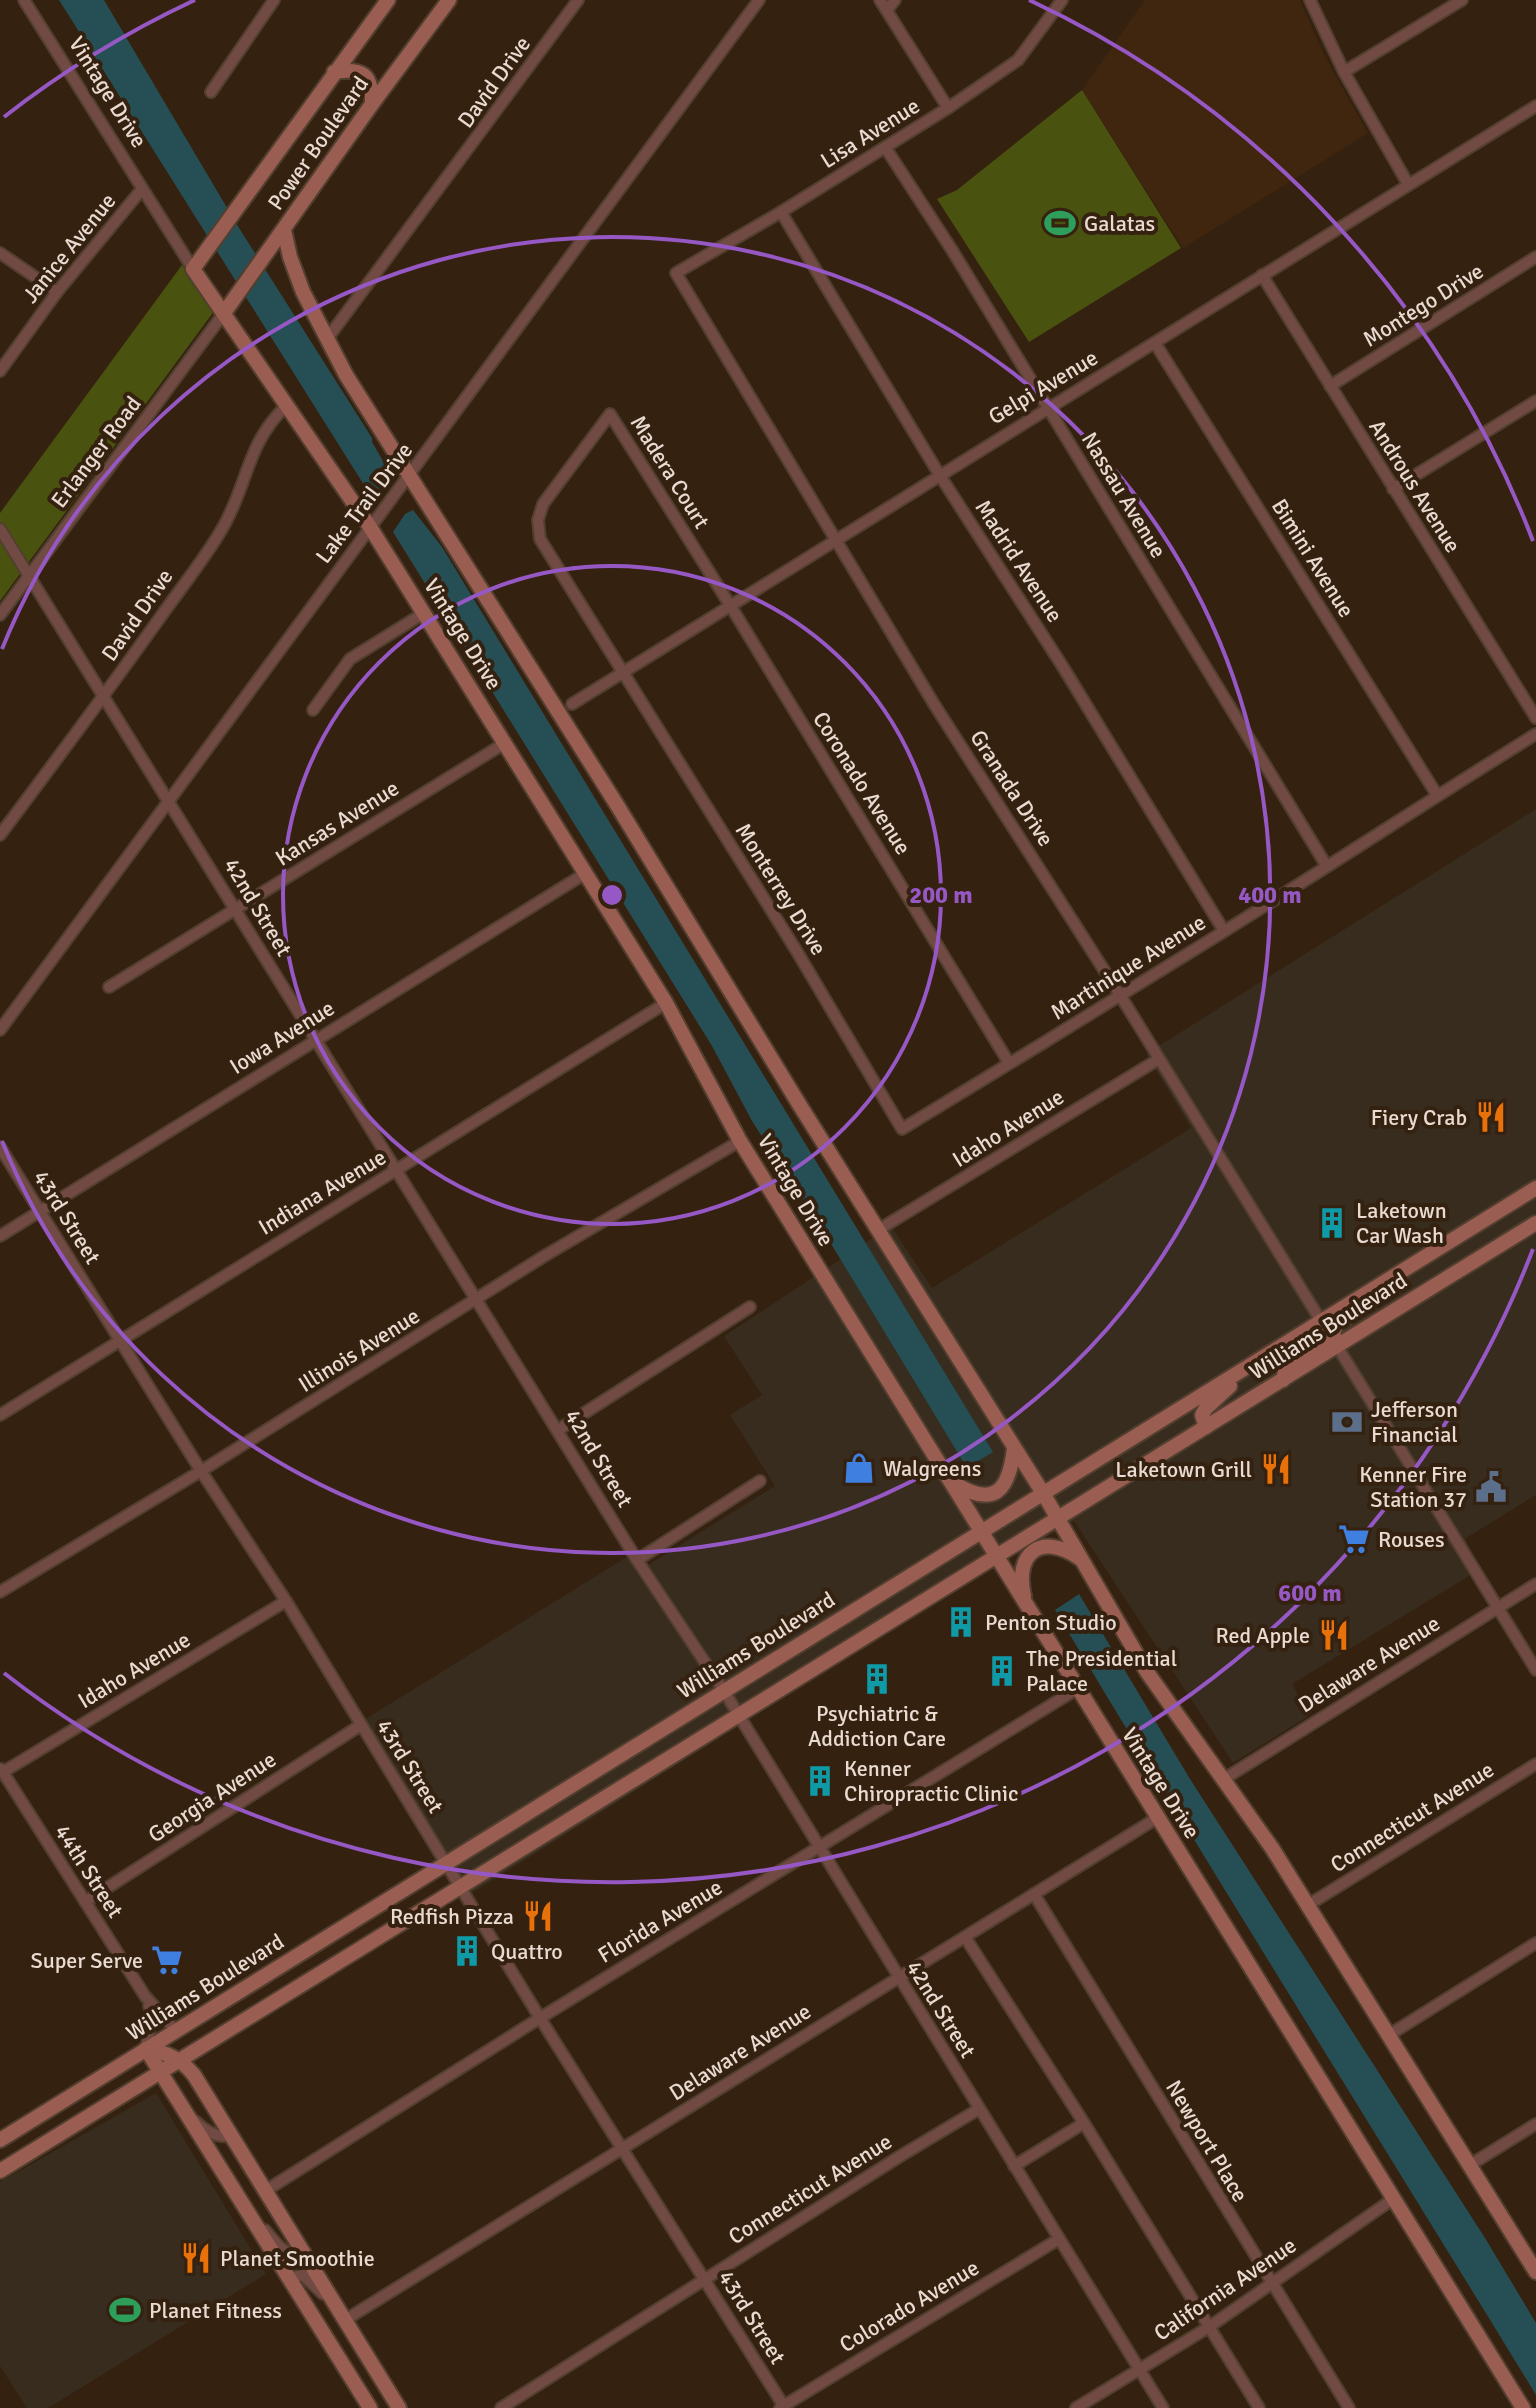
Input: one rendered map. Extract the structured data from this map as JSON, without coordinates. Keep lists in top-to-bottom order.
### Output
{
  "streets": {
    "street": [
      "David Drive",
      "Vintage Drive",
      "Lisa Avenue",
      "Power Boulevard",
      "Janice Avenue",
      "Montego Drive",
      "Gelpi Avenue",
      "Erlanger Road",
      "Madera Court",
      "Androus Avenue",
      "Nassau Avenue",
      "Lake Trail Drive",
      "Bimini Avenue",
      "Madrid Avenue",
      "Coronado Avenue",
      "Granada Drive",
      "Kansas Avenue",
      "Monterrey Drive",
      "42nd Street",
      "Martinique Avenue",
      "Iowa Avenue",
      "Idaho Avenue",
      "Indiana Avenue",
      "43rd Street",
      "Williams Boulevard",
      "Illinois Avenue",
      "Delaware Avenue",
      "Georgia Avenue",
      "Connecticut Avenue",
      "44th Street",
      "Florida Avenue",
      "Newport Place",
      "California Avenue",
      "Colorado Avenue"
    ]
  },
  "crossings": [
    ["David Drive", "Vintage Drive"],
    ["David Drive", "42nd Street"],
    ["Vintage Drive", "Power Boulevard"],
    ["Vintage Drive", "Janice Avenue"],
    ["Vintage Drive", "Erlanger Road"],
    ["Vintage Drive", "Lake Trail Drive"],
    ["Vintage Drive", "Kansas Avenue"],
    ["Vintage Drive", "Iowa Avenue"],
    ["Vintage Drive", "Idaho Avenue"],
    ["Vintage Drive", "Indiana Avenue"],
    ["Vintage Drive", "Williams Boulevard"],
    ["Vintage Drive", "Illinois Avenue"],
    ["Vintage Drive", "Delaware Avenue"],
    ["Vintage Drive", "Connecticut Avenue"],
    ["Vintage Drive", "Florida Avenue"],
    ["Vintage Drive", "California Avenue"],
    ["Lisa Avenue", "Nassau Avenue"],
    ["Lisa Avenue", "Madrid Avenue"],
    ["Lisa Avenue", "Granada Drive"],
    ["Power Boulevard", "Erlanger Road"],
    ["Montego Drive", "Androus Avenue"],
    ["Gelpi Avenue", "Madera Court"],
    ["Gelpi Avenue", "Androus Avenue"],
    ["Gelpi Avenue", "Nassau Avenue"],
    ["Gelpi Avenue", "Bimini Avenue"],
    ["Gelpi Avenue", "Madrid Avenue"],
    ["Gelpi Avenue", "Coronado Avenue"],
    ["Gelpi Avenue", "Granada Drive"],
    ["Gelpi Avenue", "Monterrey Drive"],
    ["Erlanger Road", "42nd Street"],
    ["Madera Court", "Coronado Avenue"],
    ["Madera Court", "Monterrey Drive"],
    ["Nassau Avenue", "Martinique Avenue"],
    ["Lake Trail Drive", "42nd Street"],
    ["Bimini Avenue", "Martinique Avenue"],
    ["Madrid Avenue", "Martinique Avenue"],
    ["Coronado Avenue", "Martinique Avenue"],
    ["Granada Drive", "Martinique Avenue"],
    ["Granada Drive", "Idaho Avenue"],
    ["Granada Drive", "Williams Boulevard"],
    ["Kansas Avenue", "42nd Street"],
    ["Monterrey Drive", "Martinique Avenue"],
    ["42nd Street", "Iowa Avenue"],
    ["42nd Street", "Indiana Avenue"],
    ["42nd Street", "Williams Boulevard"],
    ["42nd Street", "Illinois Avenue"],
    ["42nd Street", "Delaware Avenue"],
    ["42nd Street", "Connecticut Avenue"],
    ["42nd Street", "Florida Avenue"],
    ["42nd Street", "California Avenue"],
    ["42nd Street", "Colorado Avenue"],
    ["Iowa Avenue", "43rd Street"],
    ["Idaho Avenue", "43rd Street"],
    ["Idaho Avenue", "44th Street"],
    ["Indiana Avenue", "43rd Street"],
    ["43rd Street", "Williams Boulevard"],
    ["43rd Street", "Illinois Avenue"],
    ["43rd Street", "Delaware Avenue"],
    ["43rd Street", "Georgia Avenue"],
    ["43rd Street", "Connecticut Avenue"],
    ["43rd Street", "Florida Avenue"],
    ["43rd Street", "Colorado Avenue"],
    ["Williams Boulevard", "44th Street"],
    ["Delaware Avenue", "Newport Place"],
    ["Georgia Avenue", "44th Street"],
    ["Newport Place", "California Avenue"]
  ],
  "places": {
    "sports": ["Galatas", "Planet Fitness"],
    "restaurant": [
      "Fiery Crab",
      "Laketown Grill",
      "Red Apple",
      "Redfish Pizza",
      "Planet Smoothie"
    ],
    "building": [
      "Laketown Car Wash",
      "Penton Studio",
      "The Presidential Palace",
      "Psychiatric & Addiction Care",
      "Kenner Chiropractic Clinic",
      "Quattro"
    ],
    "bank": ["Jefferson Financial"],
    "shop": ["Walgreens"],
    "public building": ["Kenner Fire Station 37"],
    "supermarket": ["Rouses", "Super Serve"]
  },
  "rings": ["200 m", "400 m", "600 m"]
}
